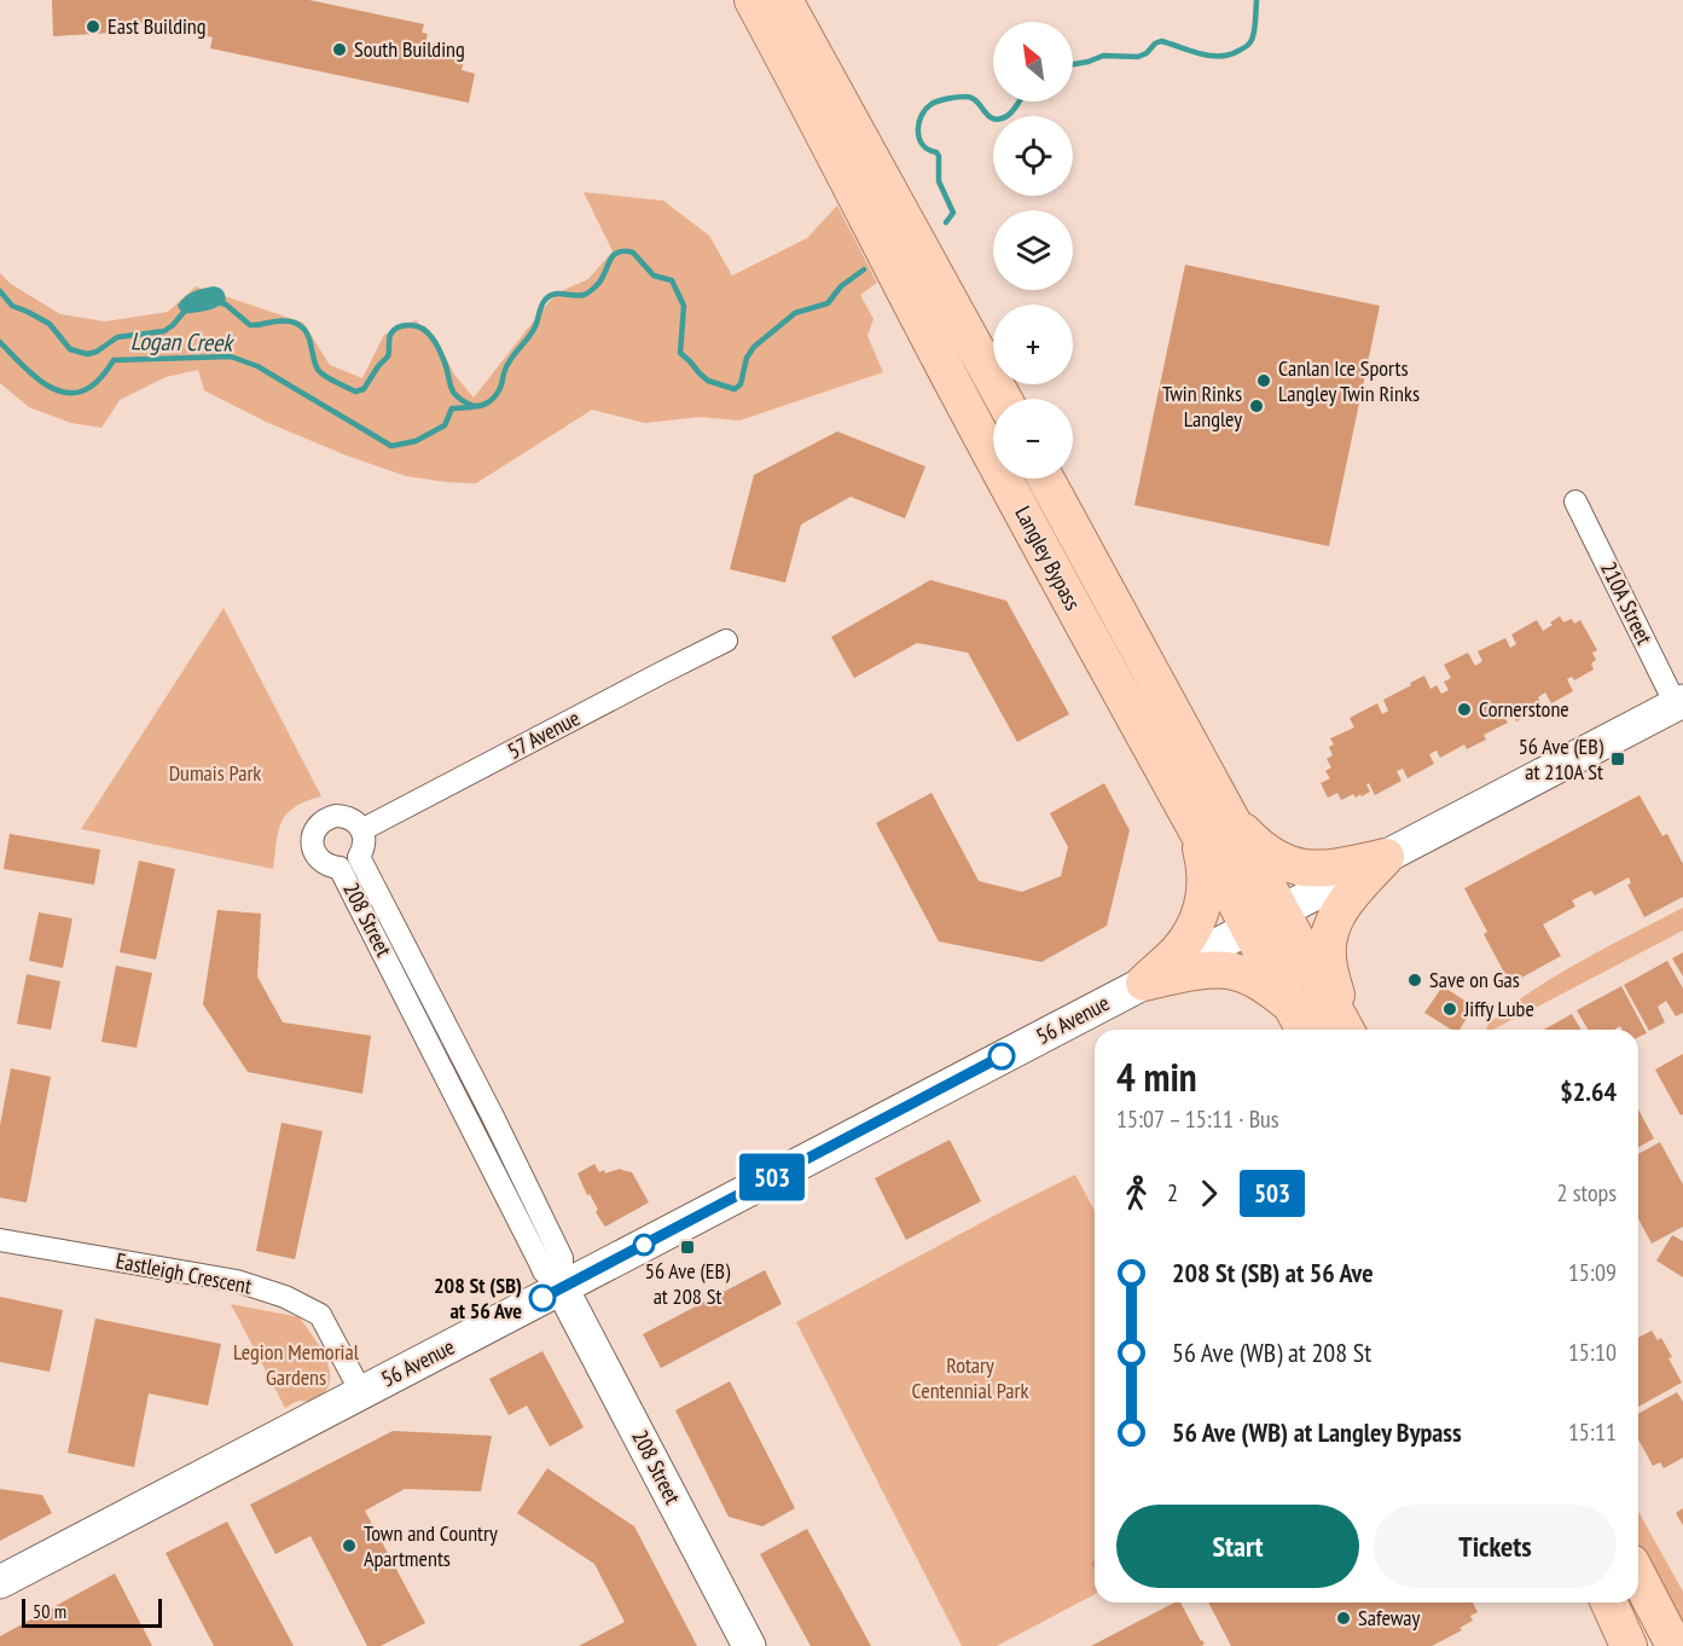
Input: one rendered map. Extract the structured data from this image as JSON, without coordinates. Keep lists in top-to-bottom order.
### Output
{
  "streets": {
    "main road": ["Langley Bypass", "208 Street", "56 Avenue"],
    "street": ["210A Street", "57 Avenue", "Eastleigh Crescent"]
  },
  "crossings": [
    ["Langley Bypass", "56 Avenue"],
    ["210A Street", "56 Avenue"],
    ["57 Avenue", "208 Street"],
    ["208 Street", "56 Avenue"],
    ["56 Avenue", "Eastleigh Crescent"]
  ],
  "water": ["Logan Creek"],
  "parks": ["Dumais Park", "Legion Memorial Gardens", "Rotary Centennial Park"],
  "places": {
    "other": [
      "East Building",
      "South Building",
      "Canlan Ice Sports Langley Twin Rinks",
      "Twin Rinks Langley",
      "Cornerstone",
      "Save on Gas",
      "Jiffy Lube",
      "208 St (SB) at 56 Ave",
      "Town and Country Apartments",
      "Safeway"
    ],
    "transit": ["56 Ave (EB) at 210A St", "56 Ave (EB) at 208 St"]
  },
  "lines": ["bus line 503"],
  "scale_bar": "50 m",
  "north": "top left",
  "page": {
    "on_map": "503",
    "map_buttons": ["+", "−"],
    "heading": ["4 min", "15:07 – 15:11 · Bus", "$2.64"],
    "legs": ["2", "503", "2 stops"],
    "list": [
      {
        "name": "208 St (SB) at 56 Ave",
        "value": "15:09"
      },
      {
        "name": "56 Ave (WB) at 208 St",
        "value": "15:10"
      },
      {
        "name": "56 Ave (WB) at Langley Bypass",
        "value": "15:11"
      }
    ],
    "buttons": ["Start", "Tickets"],
    "scale": "50 m"
  }
}
